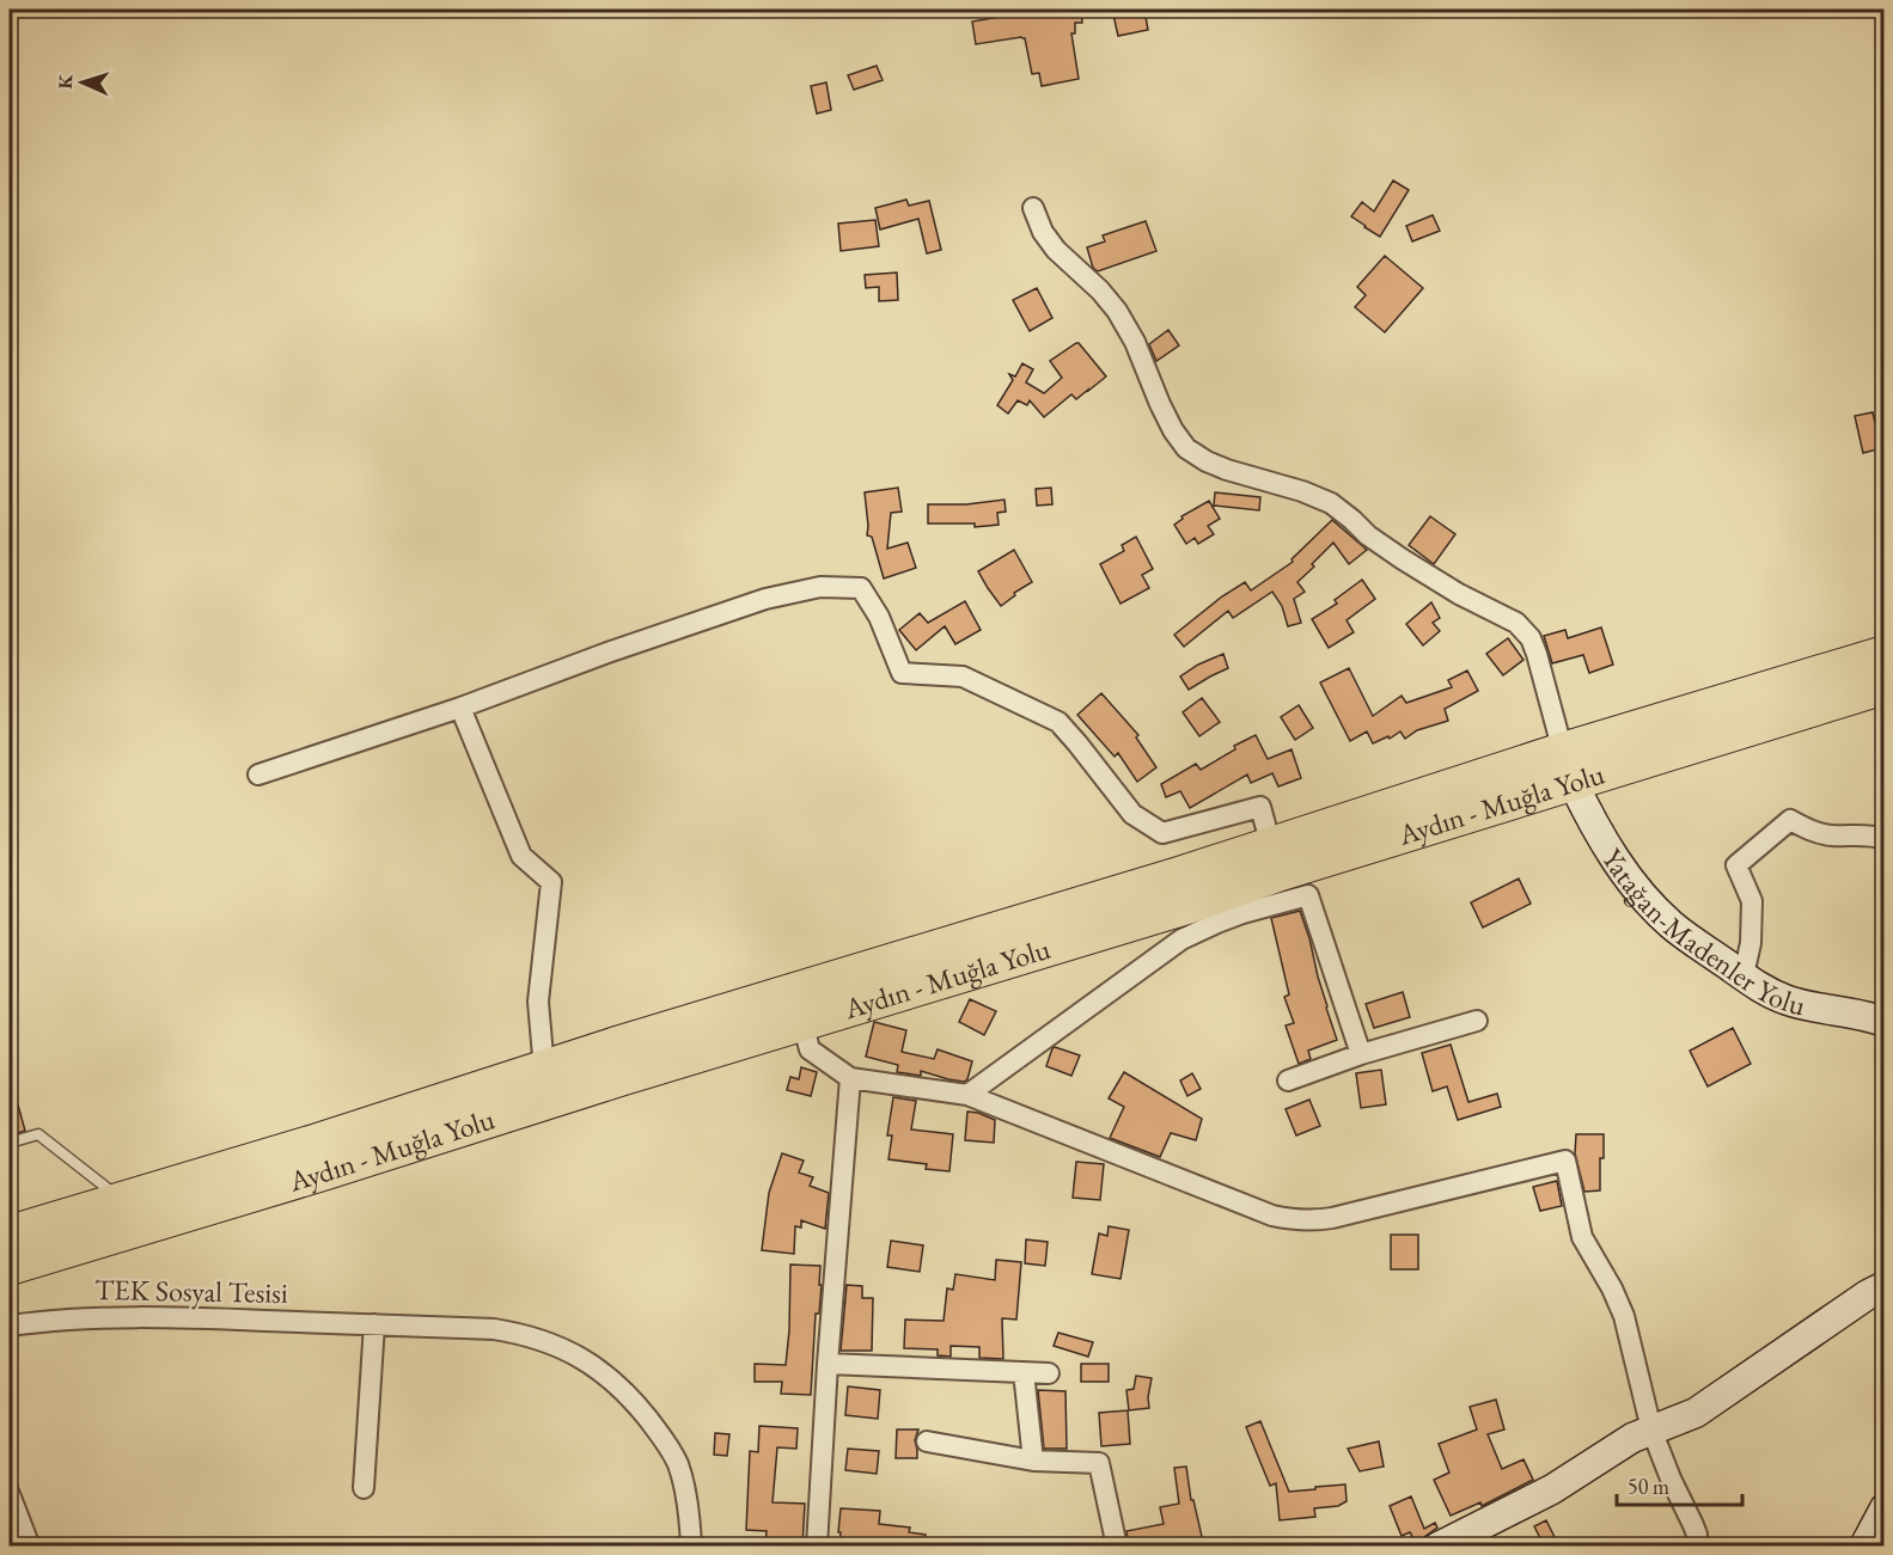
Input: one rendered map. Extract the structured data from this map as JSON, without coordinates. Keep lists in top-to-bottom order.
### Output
{
  "streets": {
    "highway": ["Aydın - Muğla Yolu"],
    "street": ["Yatağan-Madenler Yolu", "TEK Sosyal Tesisi"]
  },
  "crossings": [
    ["Aydın - Muğla Yolu", "Yatağan-Madenler Yolu"]
  ],
  "scale_bar": "50 m",
  "north": "left"
}
